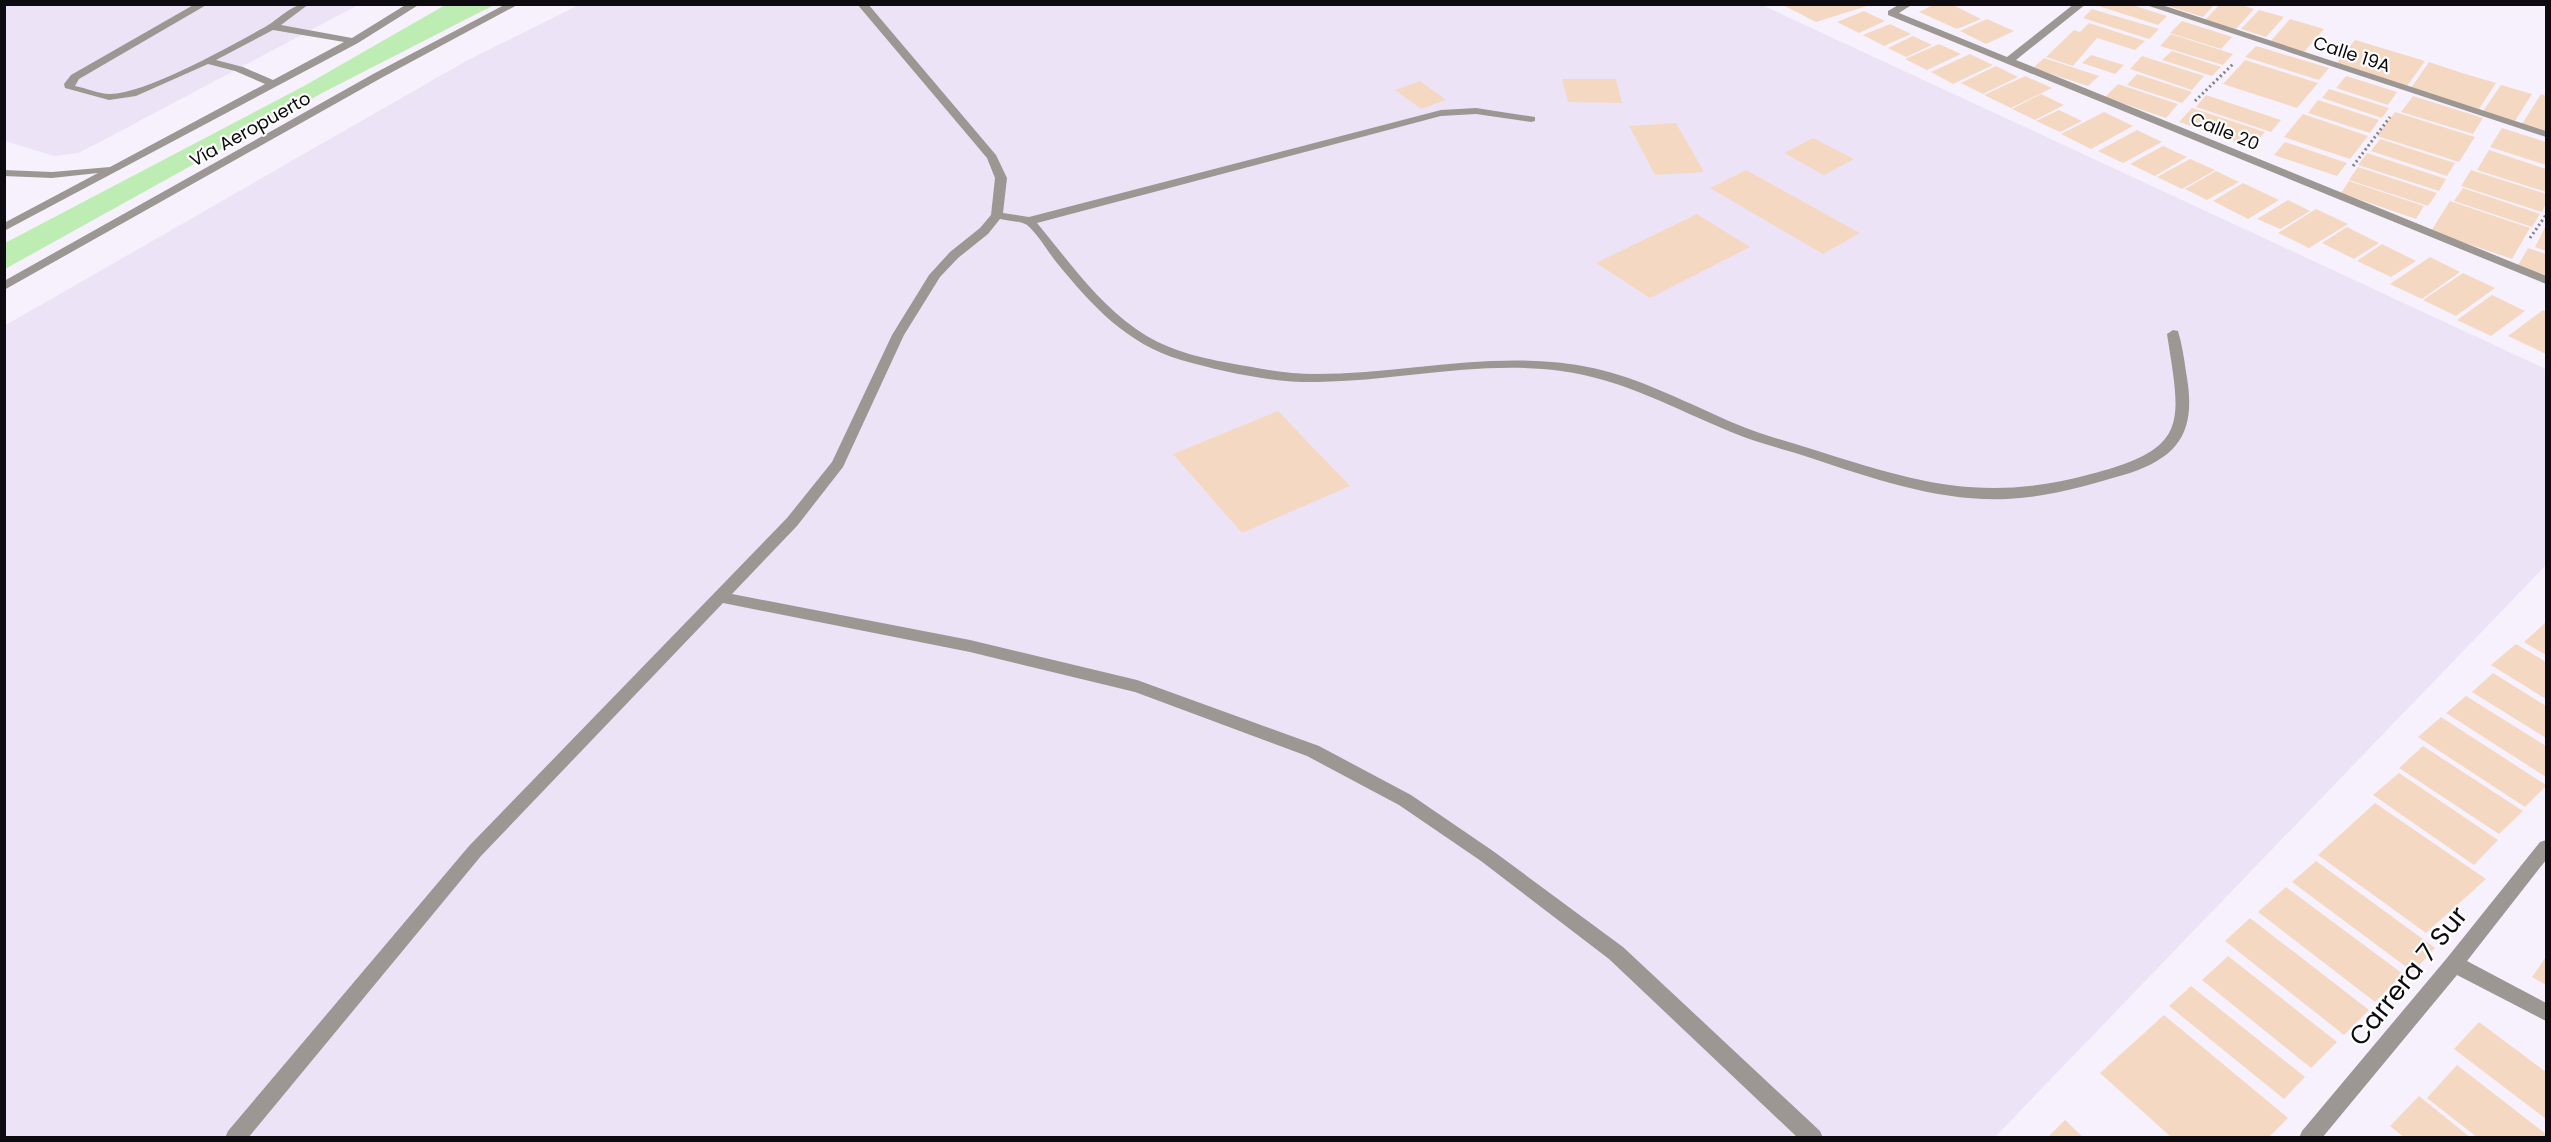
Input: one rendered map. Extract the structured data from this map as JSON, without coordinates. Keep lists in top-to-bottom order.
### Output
{
  "streets": {
    "street": [
      "Calle 19A",
      "Vía Aeropuerto",
      "Calle 20",
      "Carrera 7 Sur"
    ]
  }
}
